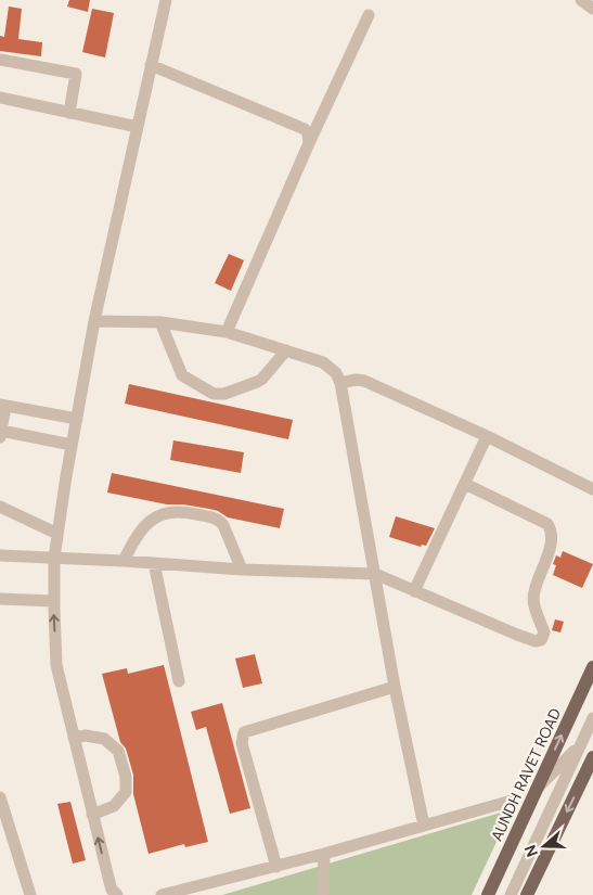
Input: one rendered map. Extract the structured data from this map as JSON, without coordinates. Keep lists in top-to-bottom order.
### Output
{
  "streets": {
    "main road": ["AUNDH RAVET ROAD"]
  },
  "north": "left"
}
